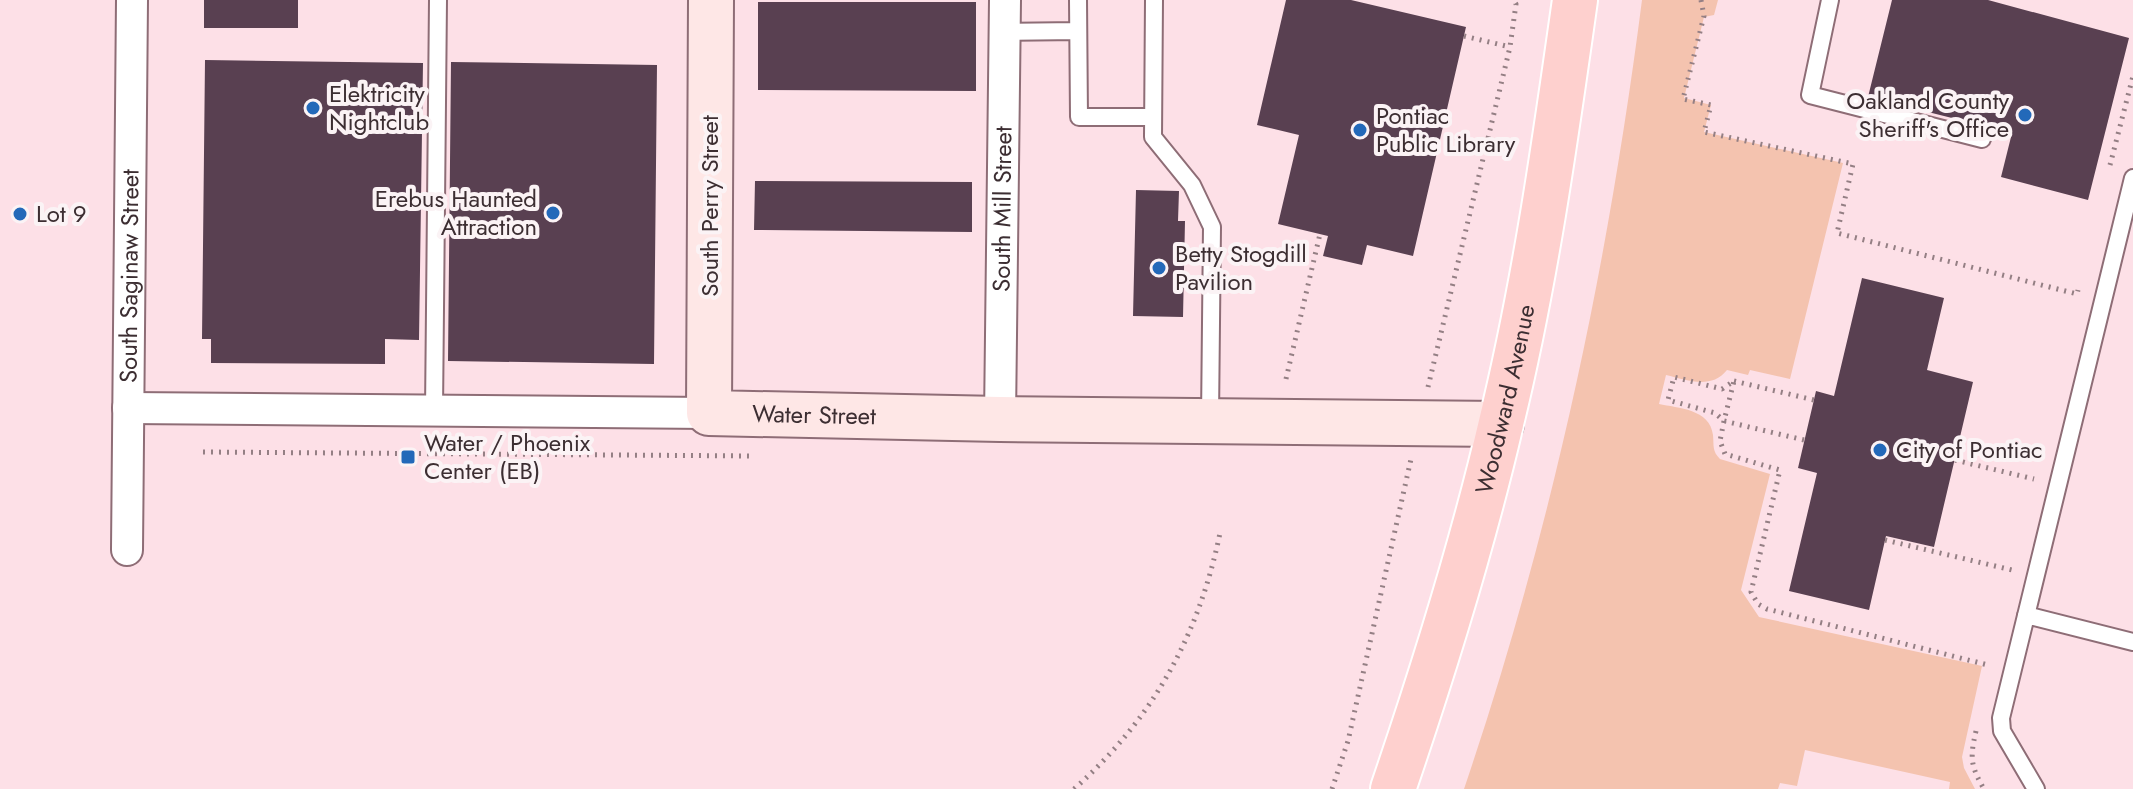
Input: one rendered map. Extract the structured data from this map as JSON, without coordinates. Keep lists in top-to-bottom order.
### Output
{
  "streets": {
    "main road": ["Woodward Avenue"],
    "street": [
      "South Perry Street",
      "South Mill Street",
      "South Saginaw Street",
      "Water Street"
    ]
  },
  "crossings": [
    ["South Perry Street", "Water Street"],
    ["South Mill Street", "Water Street"],
    ["South Saginaw Street", "Water Street"],
    ["Woodward Avenue", "Water Street"]
  ],
  "places": {
    "other": [
      "Elektricity Nightclub",
      "Oakland County Sheriff's Office",
      "Pontiac Public Library",
      "Erebus Haunted Attraction",
      "Lot 9",
      "Betty Stogdill Pavilion",
      "City of Pontiac"
    ],
    "transit": ["Water / Phoenix Center (EB)"]
  }
}
